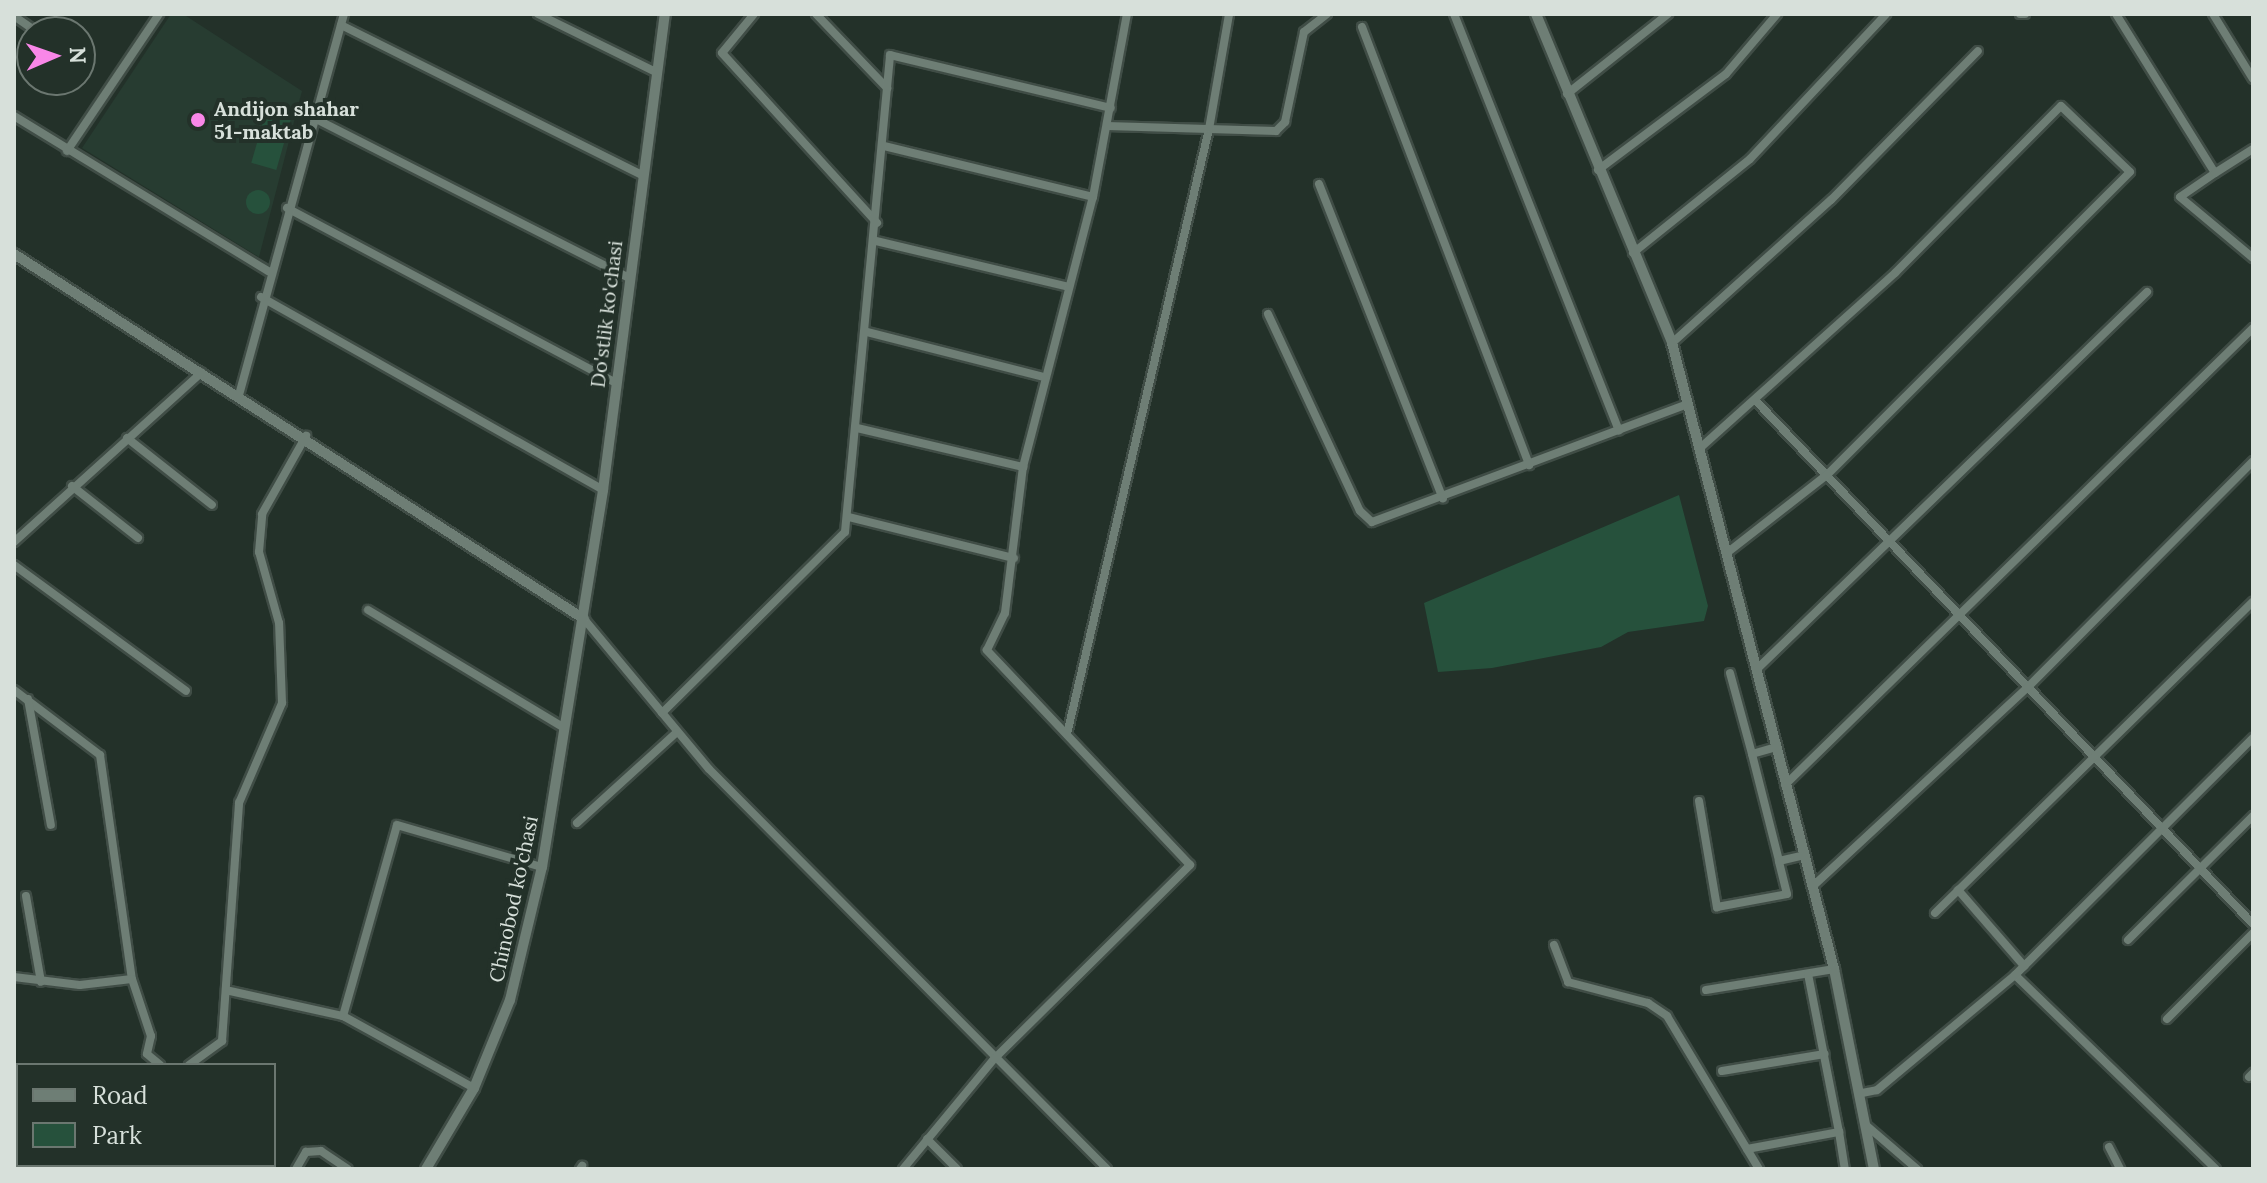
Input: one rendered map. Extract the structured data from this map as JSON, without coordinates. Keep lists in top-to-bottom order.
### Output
{
  "streets": {
    "street": ["Do'stlik ko'chasi", "Chinobod ko'chasi"]
  },
  "crossings": [
    ["Do'stlik ko'chasi", "Chinobod ko'chasi"]
  ],
  "places": ["Andijon shahar 51-maktab"],
  "legend": ["Road", "Park"],
  "north": "right"
}
